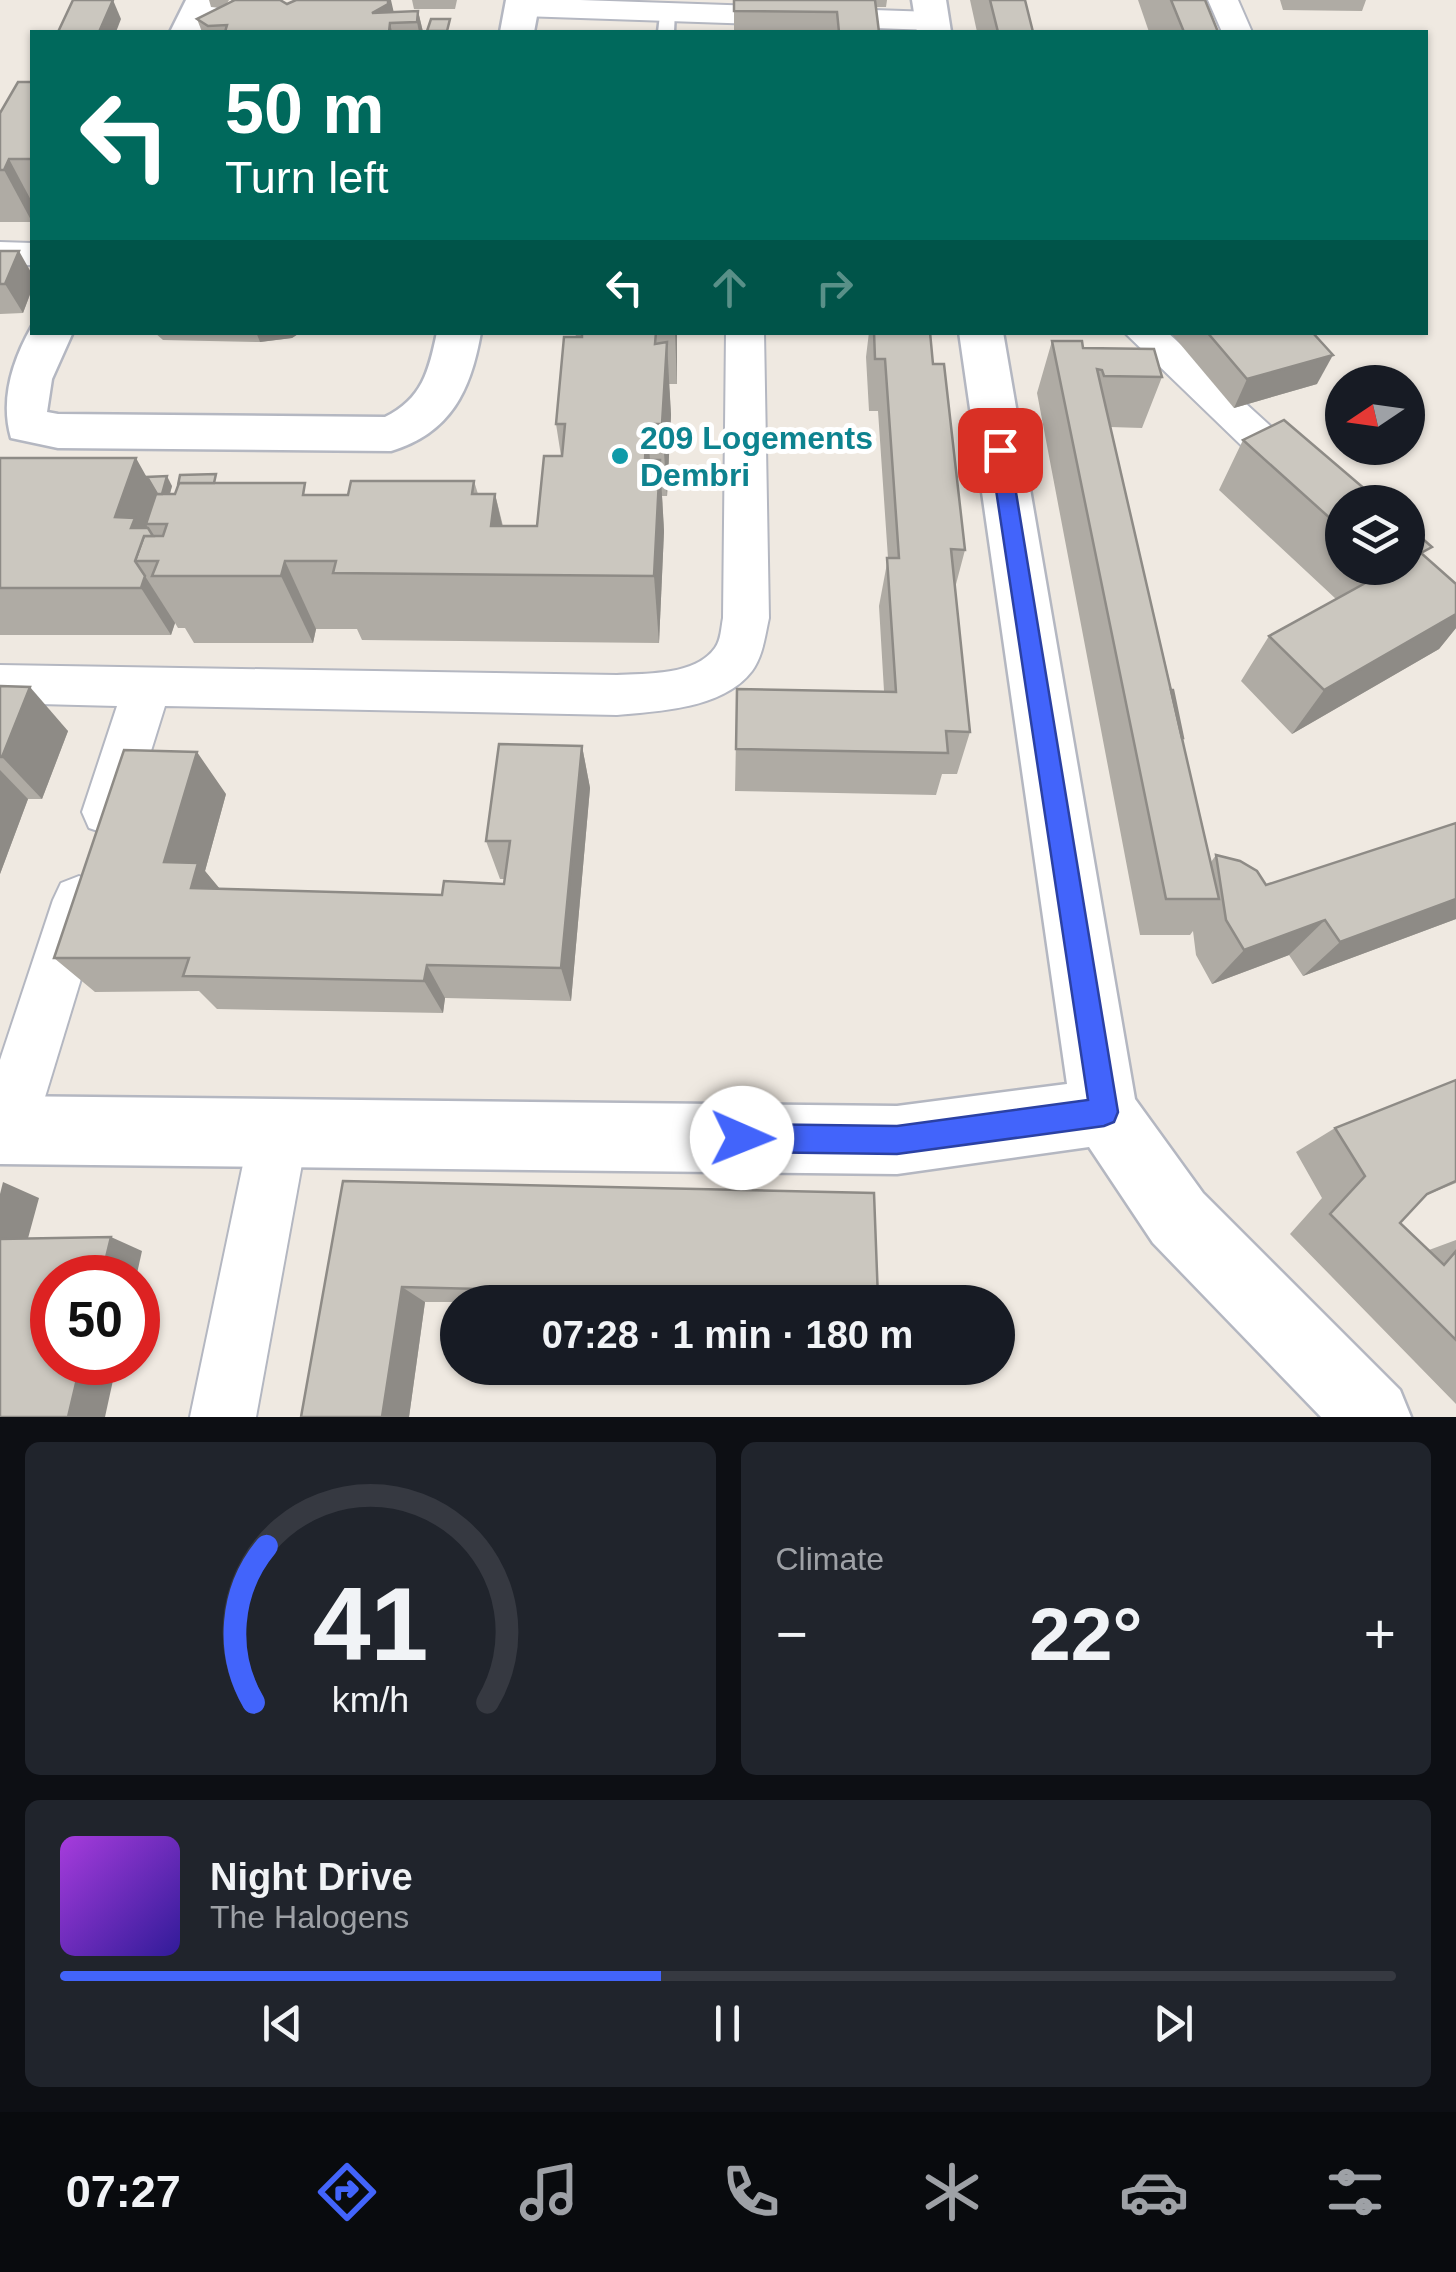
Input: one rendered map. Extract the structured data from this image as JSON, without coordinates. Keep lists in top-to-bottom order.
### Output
{
  "places": ["209 Logements Dembri"],
  "north": "left",
  "page": {
    "turn": ["50 m", "Turn left"],
    "limit": "50",
    "trip": "07:28 · 1 min · 180 m",
    "tile": "Climate",
    "heat": ["−", "22°", "+"],
    "song": ["Night Drive", "The Halogens"],
    "tabs": "07:27",
    "gauge": ["41", "km/h"]
  }
}
